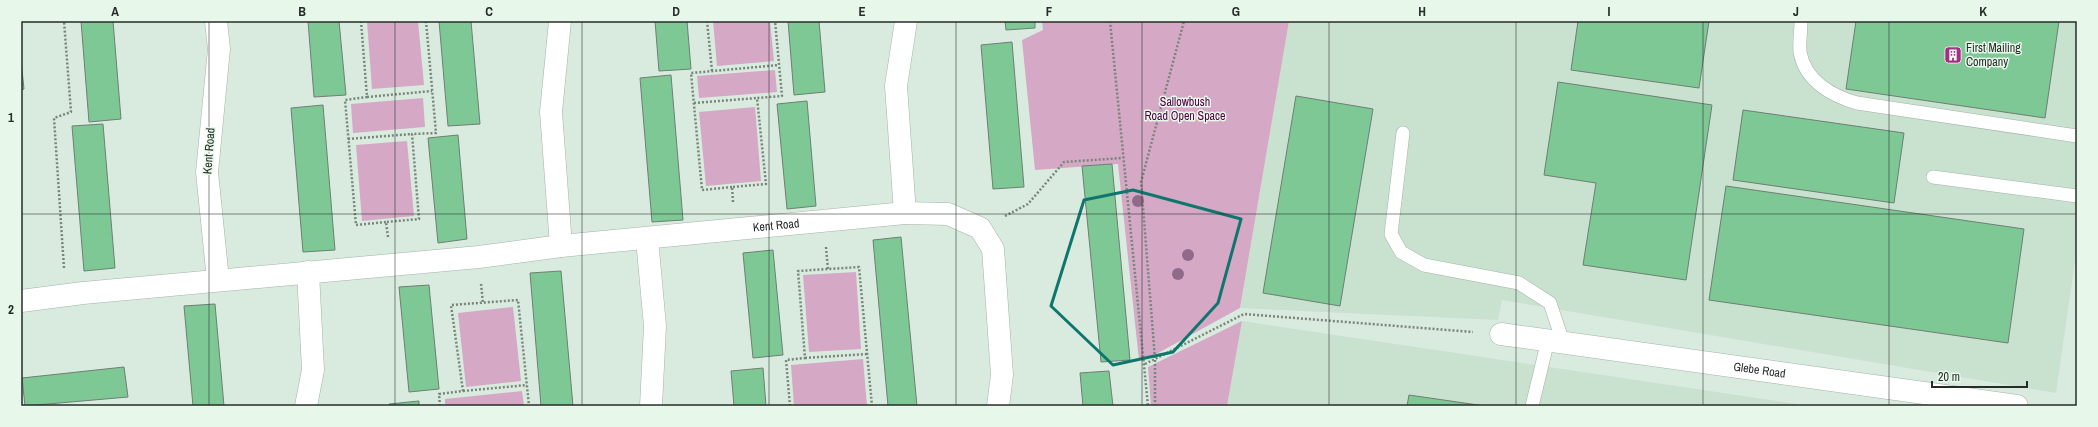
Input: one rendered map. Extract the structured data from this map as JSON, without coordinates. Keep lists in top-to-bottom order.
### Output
{
  "streets": {
    "street": ["Kent Road", "Glebe Road"]
  },
  "parks": ["Sallowbush Road Open Space"],
  "places": {
    "building": ["First Mailing Company"]
  },
  "scale_bar": "20 m",
  "grid": {
    "columns": [
      "A",
      "B",
      "C",
      "D",
      "E",
      "F",
      "G",
      "H",
      "I",
      "J",
      "K"
    ],
    "rows": ["1", "2"]
  }
}
